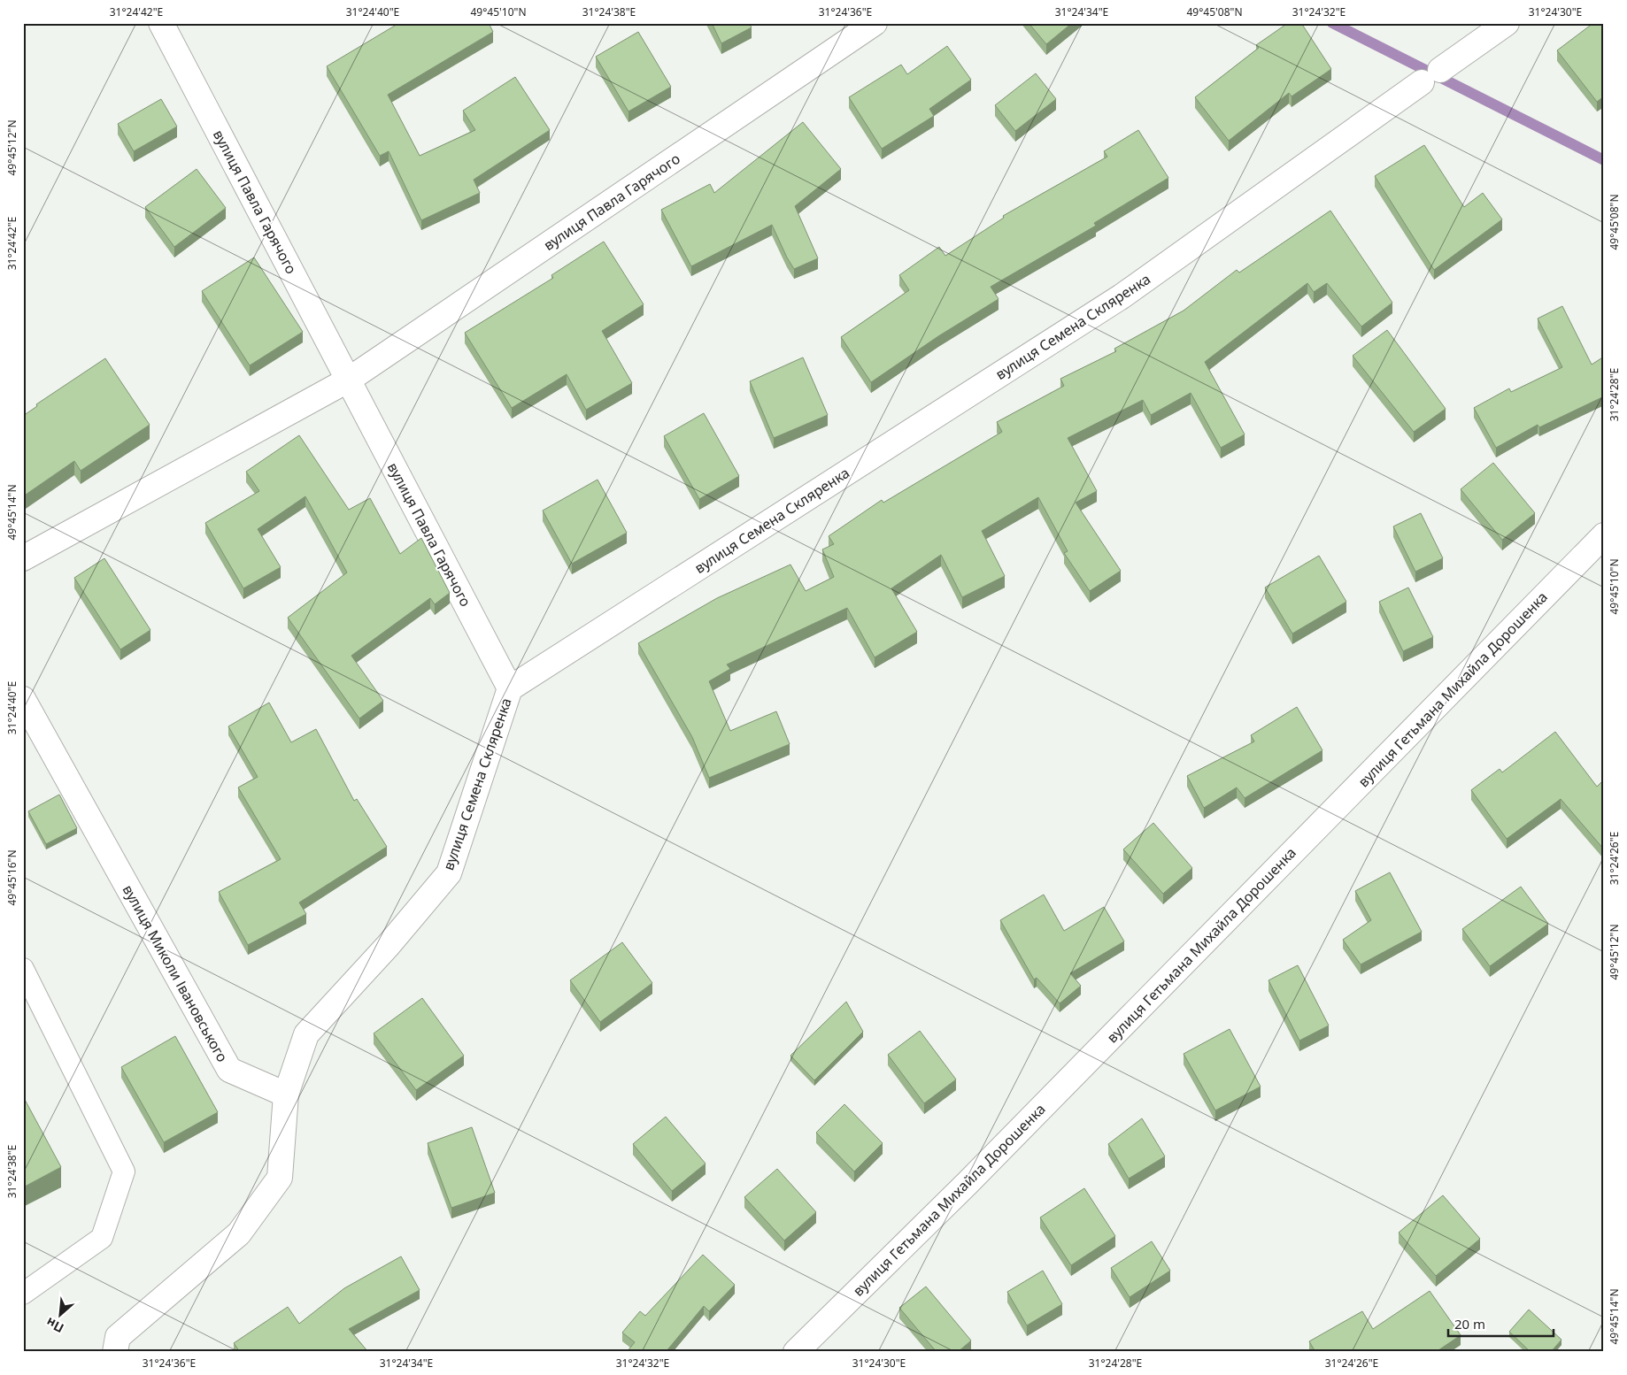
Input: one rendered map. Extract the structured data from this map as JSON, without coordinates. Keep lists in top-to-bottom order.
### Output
{
  "streets": {
    "street": [
      "вулиця Павла Гарячого",
      "вулиця Семена Скляренка",
      "вулиця Гетьмана Михайла Дорошенка",
      "вулиця Миколи Івановського"
    ]
  },
  "crossings": [
    ["вулиця Павла Гарячого", "вулиця Семена Скляренка"],
    ["вулиця Семена Скляренка", "вулиця Миколи Івановського"]
  ],
  "scale_bar": "20 m",
  "north": "bottom left",
  "coordinates": [
    "31°24'42\"E",
    "31°24'40\"E",
    "49°45'10\"N",
    "31°24'38\"E",
    "31°24'36\"E",
    "31°24'34\"E",
    "49°45'08\"N",
    "31°24'32\"E",
    "31°24'30\"E",
    "49°45'12\"N",
    "31°24'28\"E",
    "49°45'14\"N",
    "31°24'26\"E",
    "49°45'16\"N"
  ]
}
